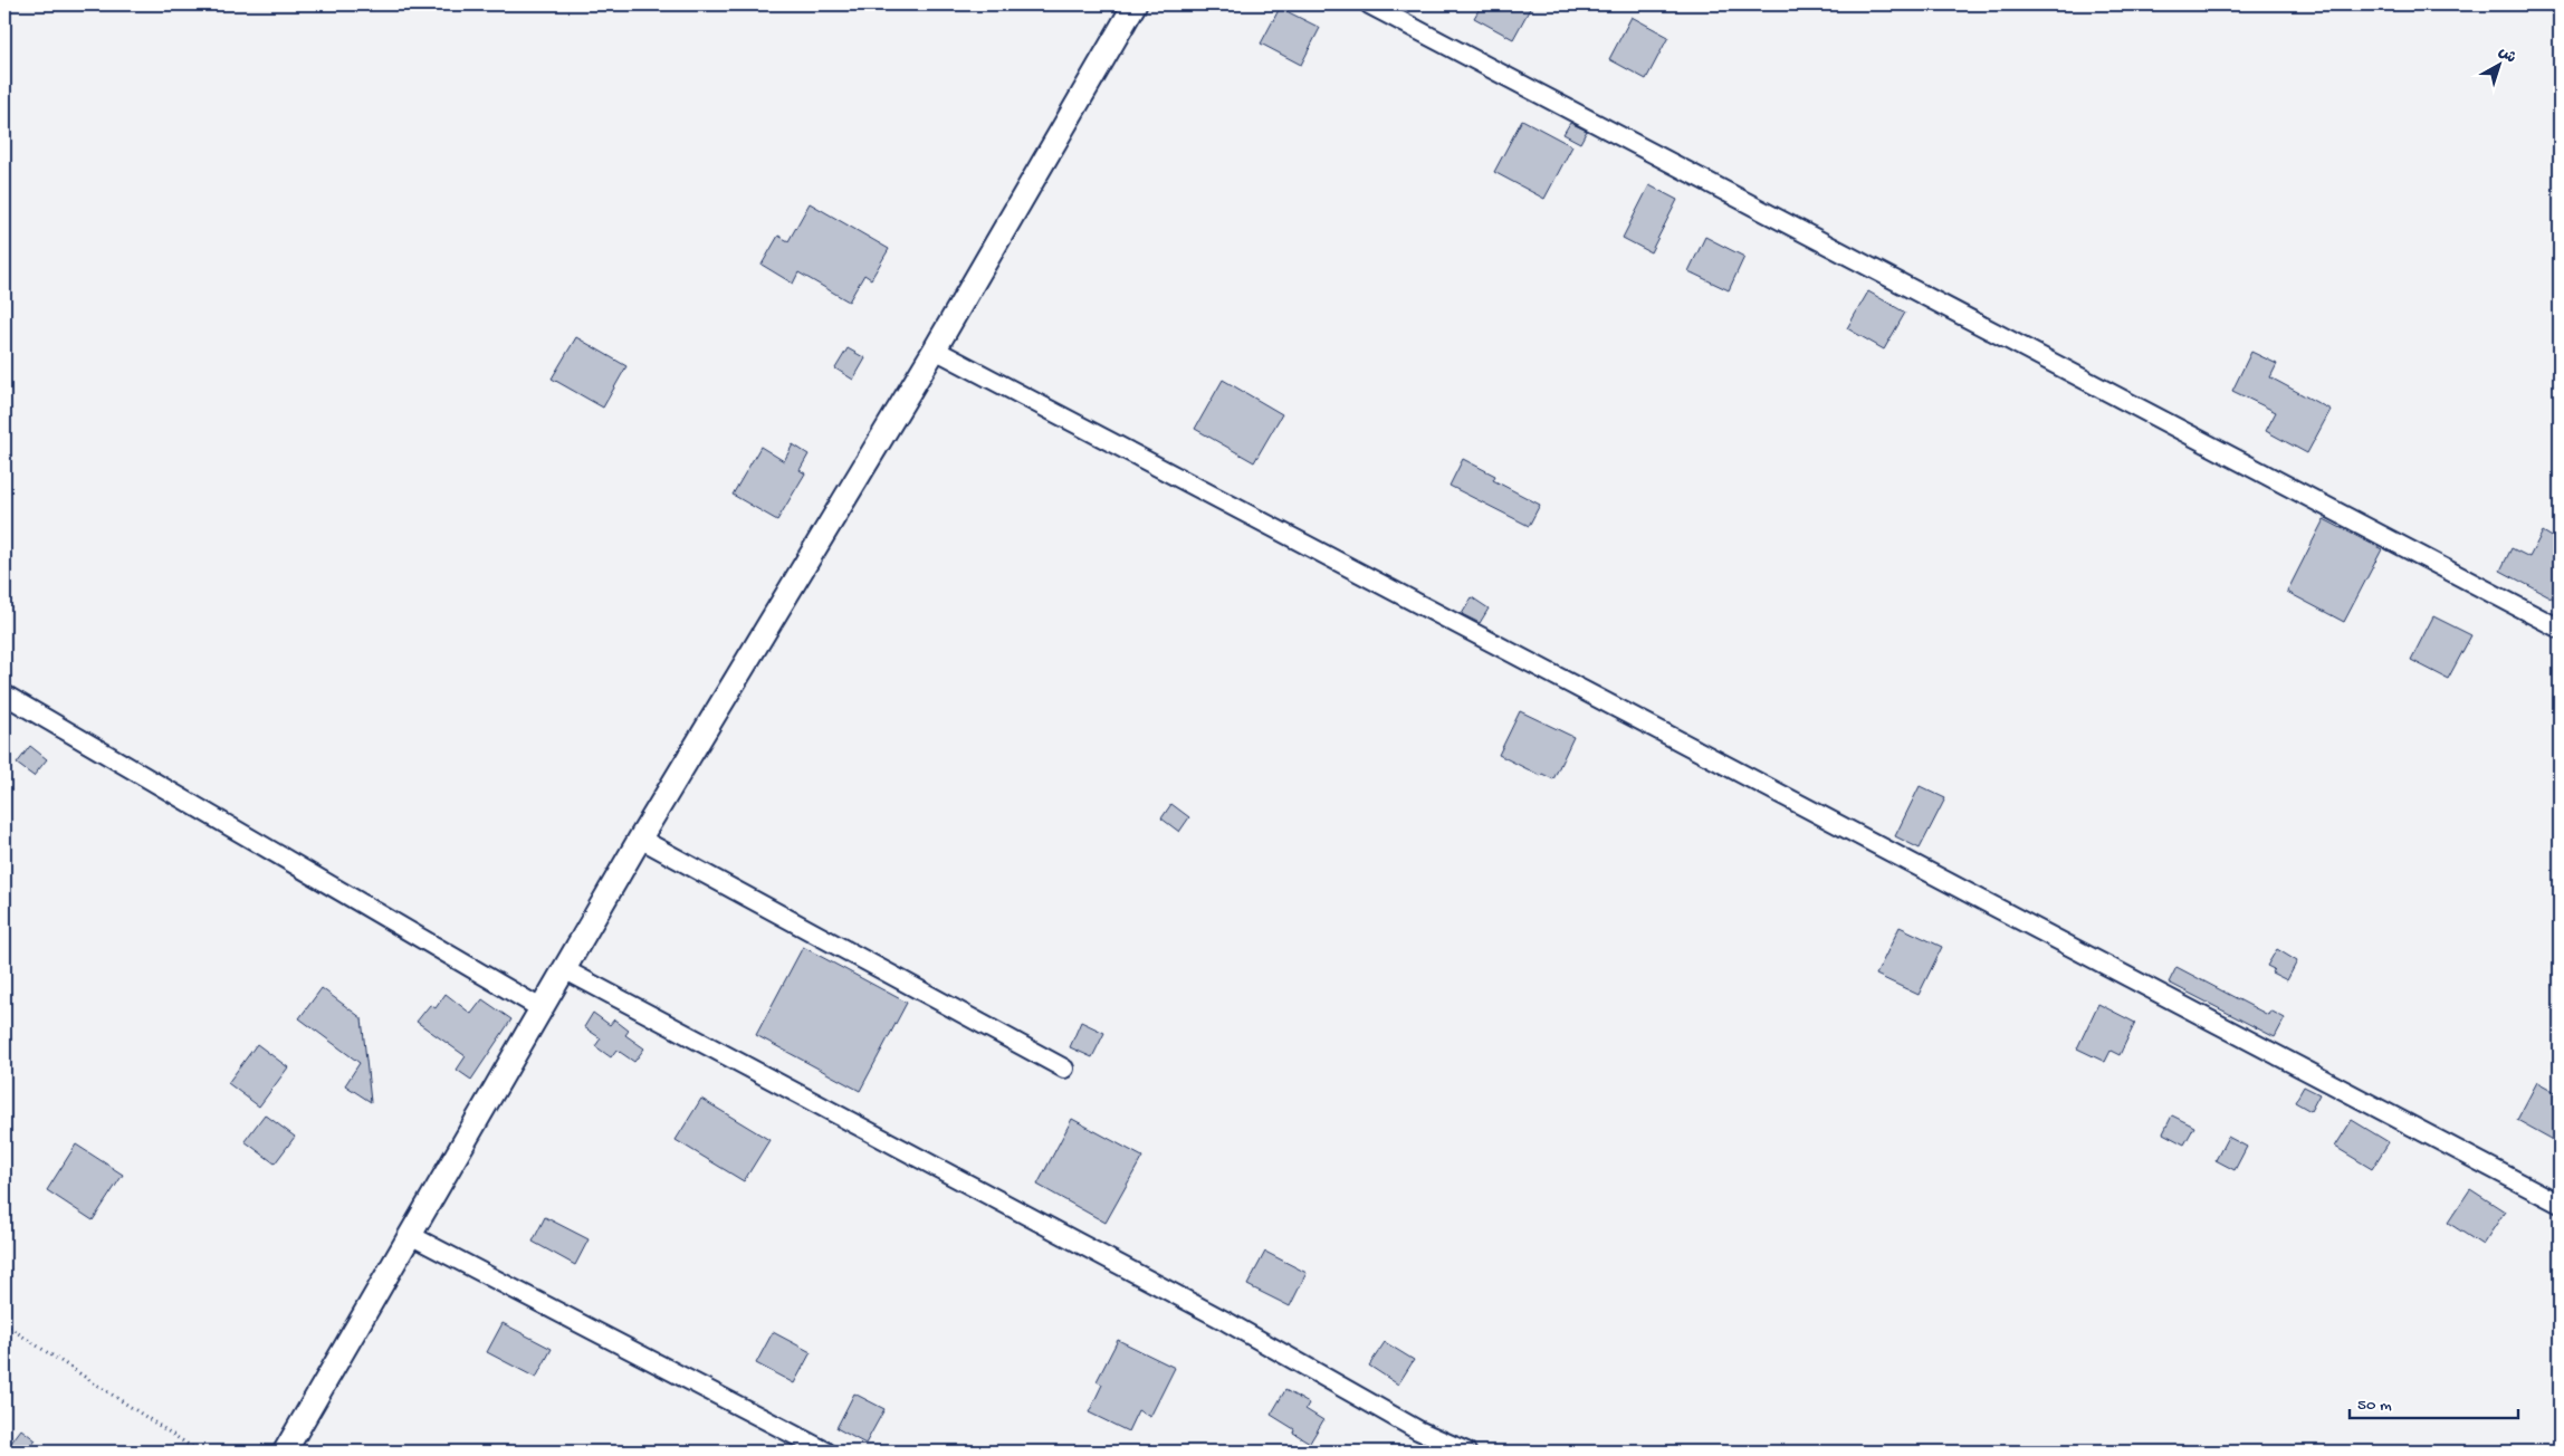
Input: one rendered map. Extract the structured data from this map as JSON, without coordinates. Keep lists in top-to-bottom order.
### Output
{
  "scale_bar": "50 m",
  "north": "top right"
}
